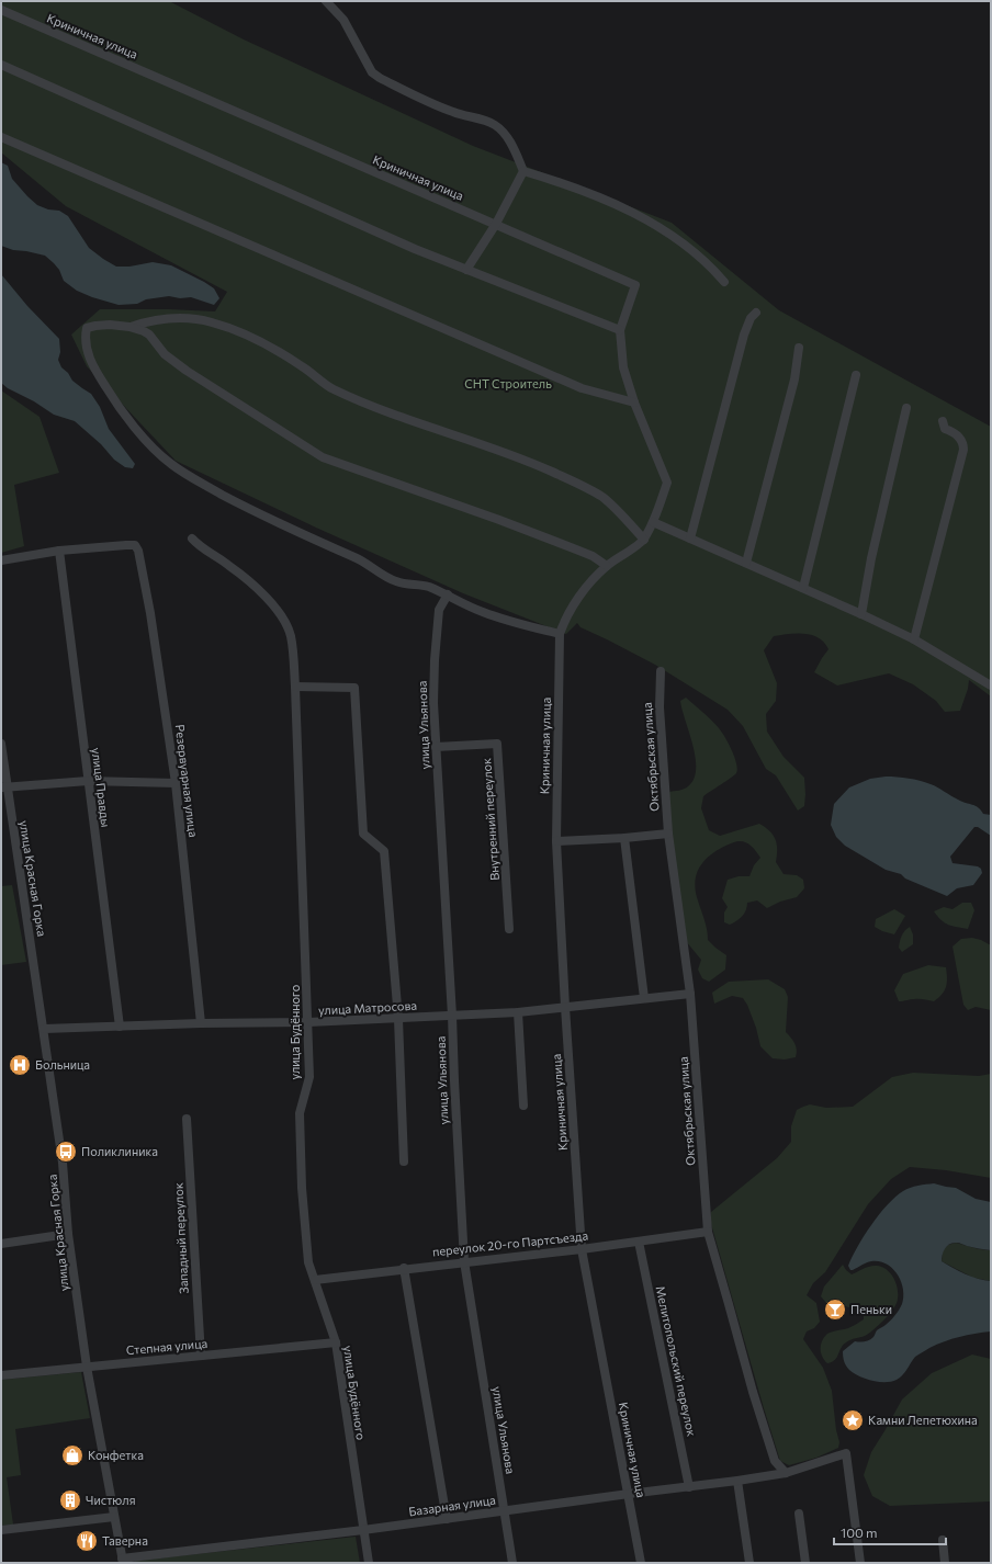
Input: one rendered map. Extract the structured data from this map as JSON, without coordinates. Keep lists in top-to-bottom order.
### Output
{
  "streets": {
    "street": [
      "Криничная улица",
      "улица Ульянова",
      "Октябрьская улица",
      "Резервуарная улица",
      "улица Правды",
      "Внутренний переулок",
      "улица Красная Горка",
      "улица Матросова",
      "улица Будённого",
      "Западный переулок",
      "переулок 20-го Партсъезда",
      "Степная улица",
      "Мелитопольский переулок",
      "Базарная улица"
    ]
  },
  "crossings": [
    ["Криничная улица", "улица Матросова"],
    ["Криничная улица", "переулок 20-го Партсъезда"],
    ["Криничная улица", "Базарная улица"],
    ["улица Ульянова", "Внутренний переулок"],
    ["улица Ульянова", "улица Матросова"],
    ["улица Ульянова", "переулок 20-го Партсъезда"],
    ["улица Ульянова", "Базарная улица"],
    ["Октябрьская улица", "улица Матросова"],
    ["Октябрьская улица", "переулок 20-го Партсъезда"],
    ["Октябрьская улица", "Базарная улица"],
    ["Резервуарная улица", "улица Правды"],
    ["Резервуарная улица", "улица Матросова"],
    ["улица Правды", "улица Матросова"],
    ["улица Красная Горка", "улица Матросова"],
    ["улица Красная Горка", "Степная улица"],
    ["улица Красная Горка", "Базарная улица"],
    ["улица Матросова", "улица Будённого"],
    ["улица Будённого", "переулок 20-го Партсъезда"],
    ["улица Будённого", "Степная улица"],
    ["улица Будённого", "Базарная улица"],
    ["Западный переулок", "Степная улица"],
    ["переулок 20-го Партсъезда", "Мелитопольский переулок"],
    ["Мелитопольский переулок", "Базарная улица"]
  ],
  "parks": ["СНТ Строитель"],
  "places": {
    "hospital": ["Больница"],
    "bus stop": ["Поликлиника"],
    "bar": ["Пеньки"],
    "place": ["Камни Лепетюхина"],
    "shop": ["Конфетка"],
    "building": ["Чистюля"],
    "restaurant": ["Таверна"]
  },
  "scale_bar": "100 m"
}
